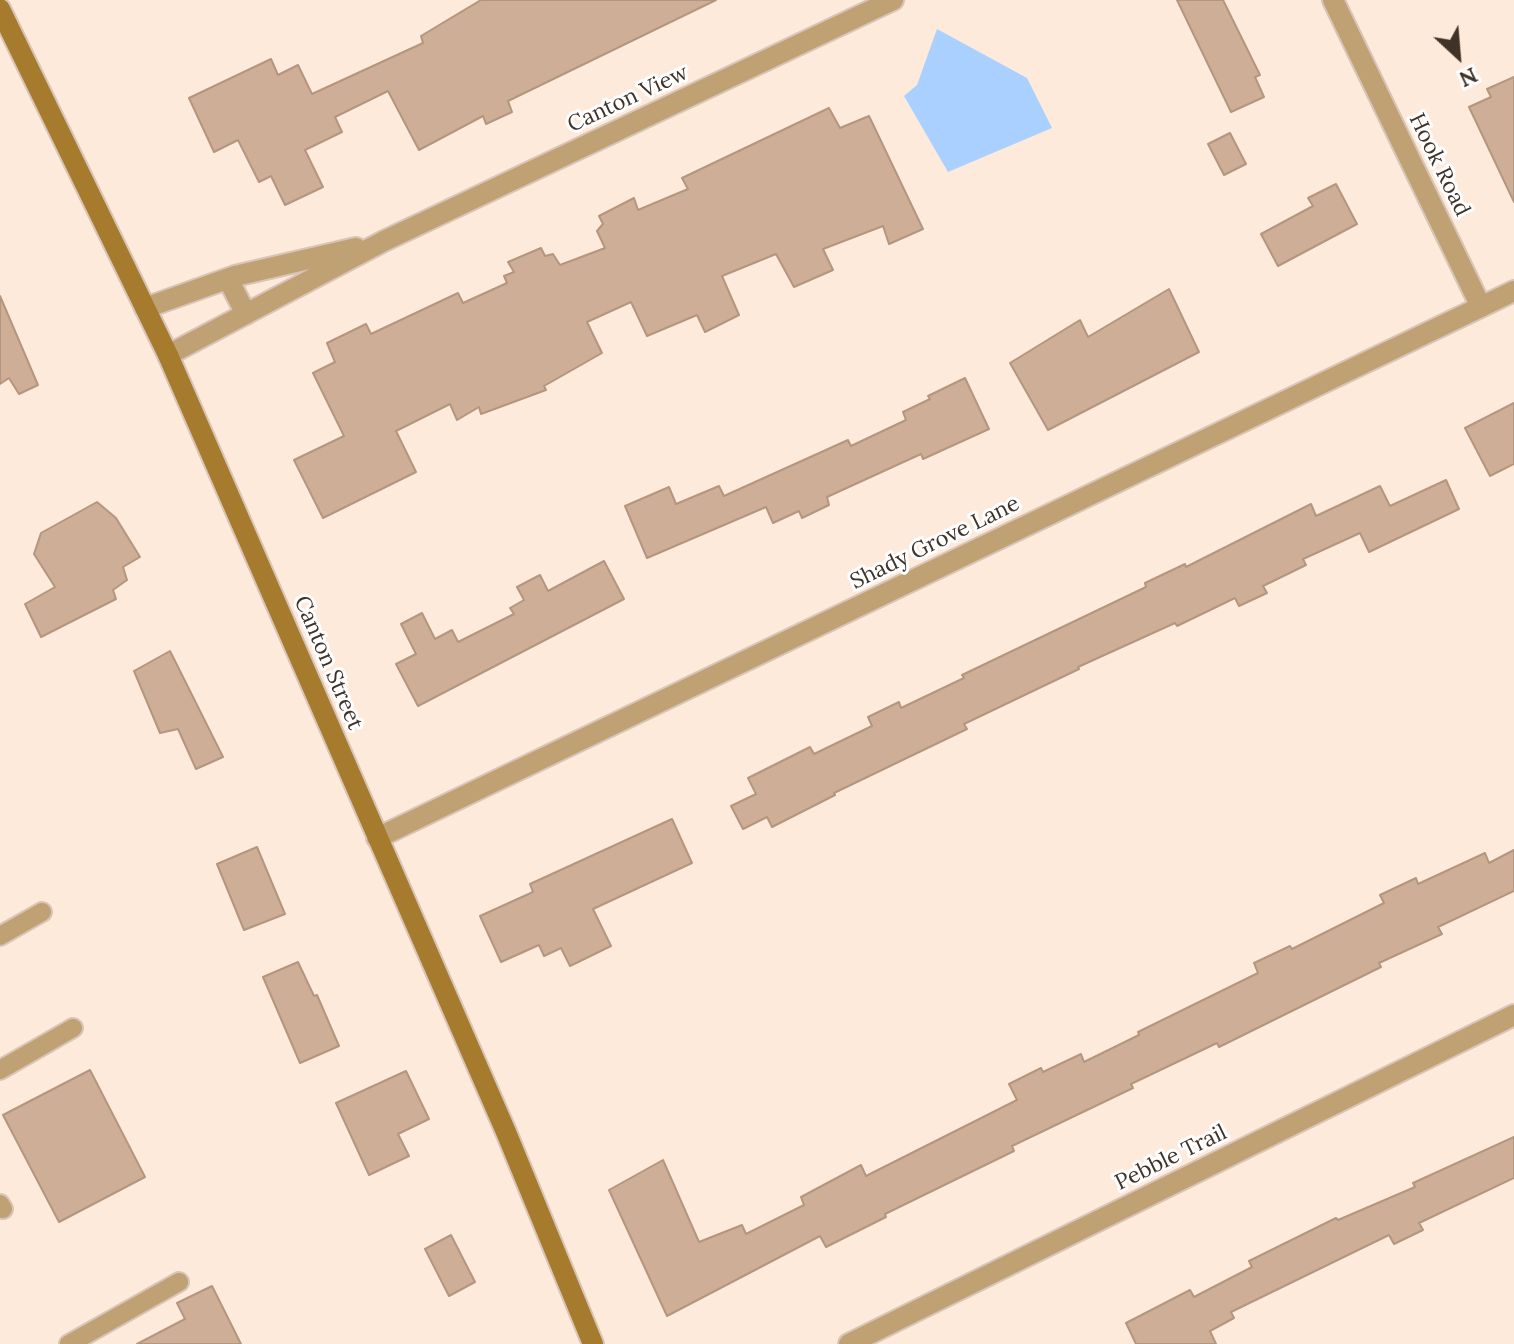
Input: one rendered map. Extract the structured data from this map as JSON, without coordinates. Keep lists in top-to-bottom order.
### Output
{
  "streets": {
    "street": [
      "Canton View",
      "Hook Road",
      "Shady Grove Lane",
      "Canton Street",
      "Pebble Trail"
    ]
  },
  "crossings": [
    ["Canton View", "Canton Street"],
    ["Hook Road", "Shady Grove Lane"],
    ["Shady Grove Lane", "Canton Street"]
  ],
  "north": "bottom right"
}
